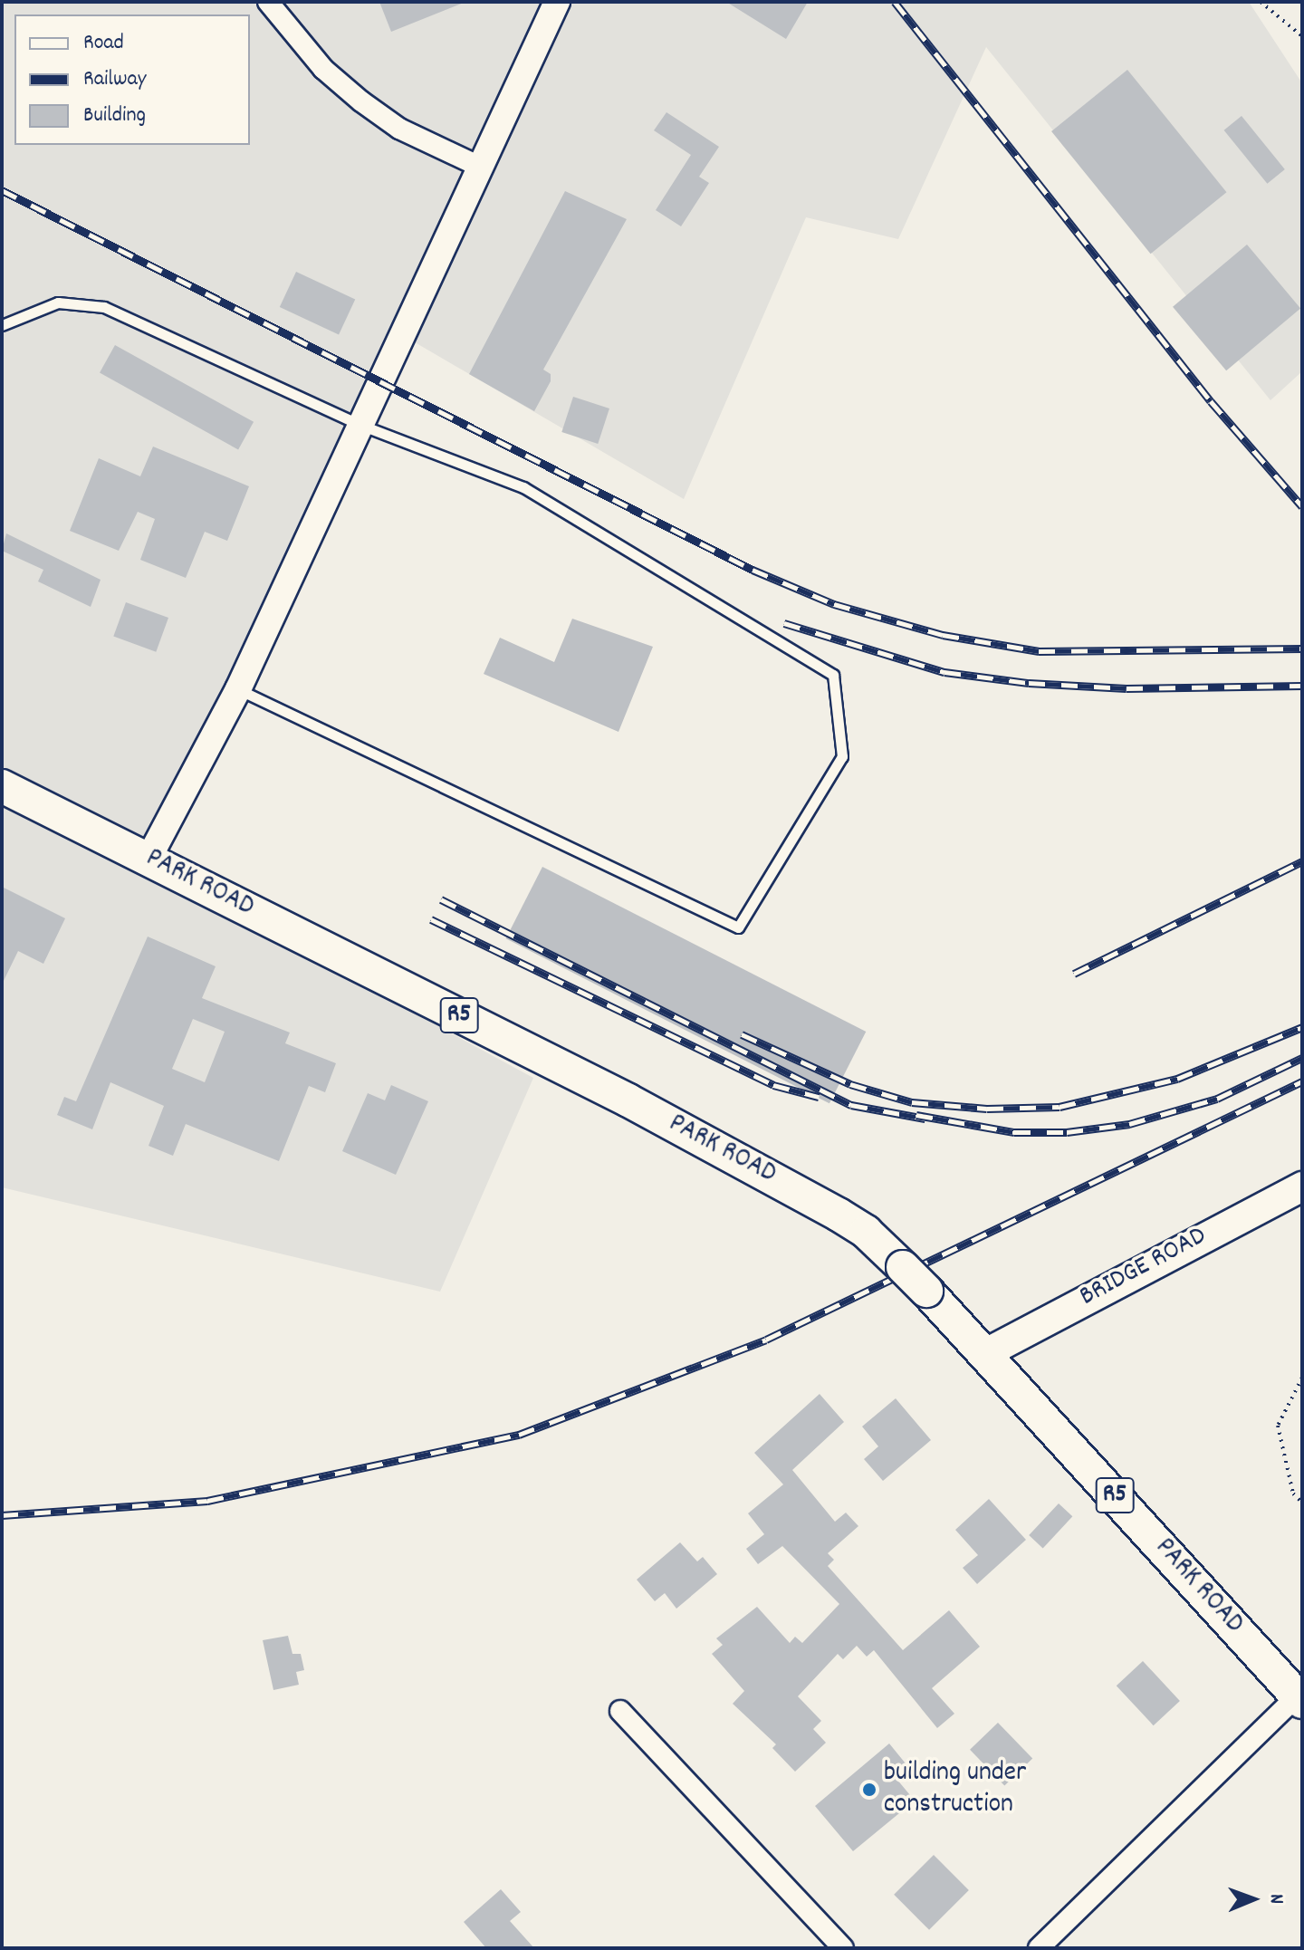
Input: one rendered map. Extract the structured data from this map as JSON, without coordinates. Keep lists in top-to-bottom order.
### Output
{
  "streets": {
    "highway": ["PARK ROAD", "R5"],
    "main road": ["BRIDGE ROAD"]
  },
  "crossings": [
    ["PARK ROAD", "BRIDGE ROAD"]
  ],
  "places": ["building under construction"],
  "legend": ["Road", "Railway", "Building"],
  "north": "right"
}
